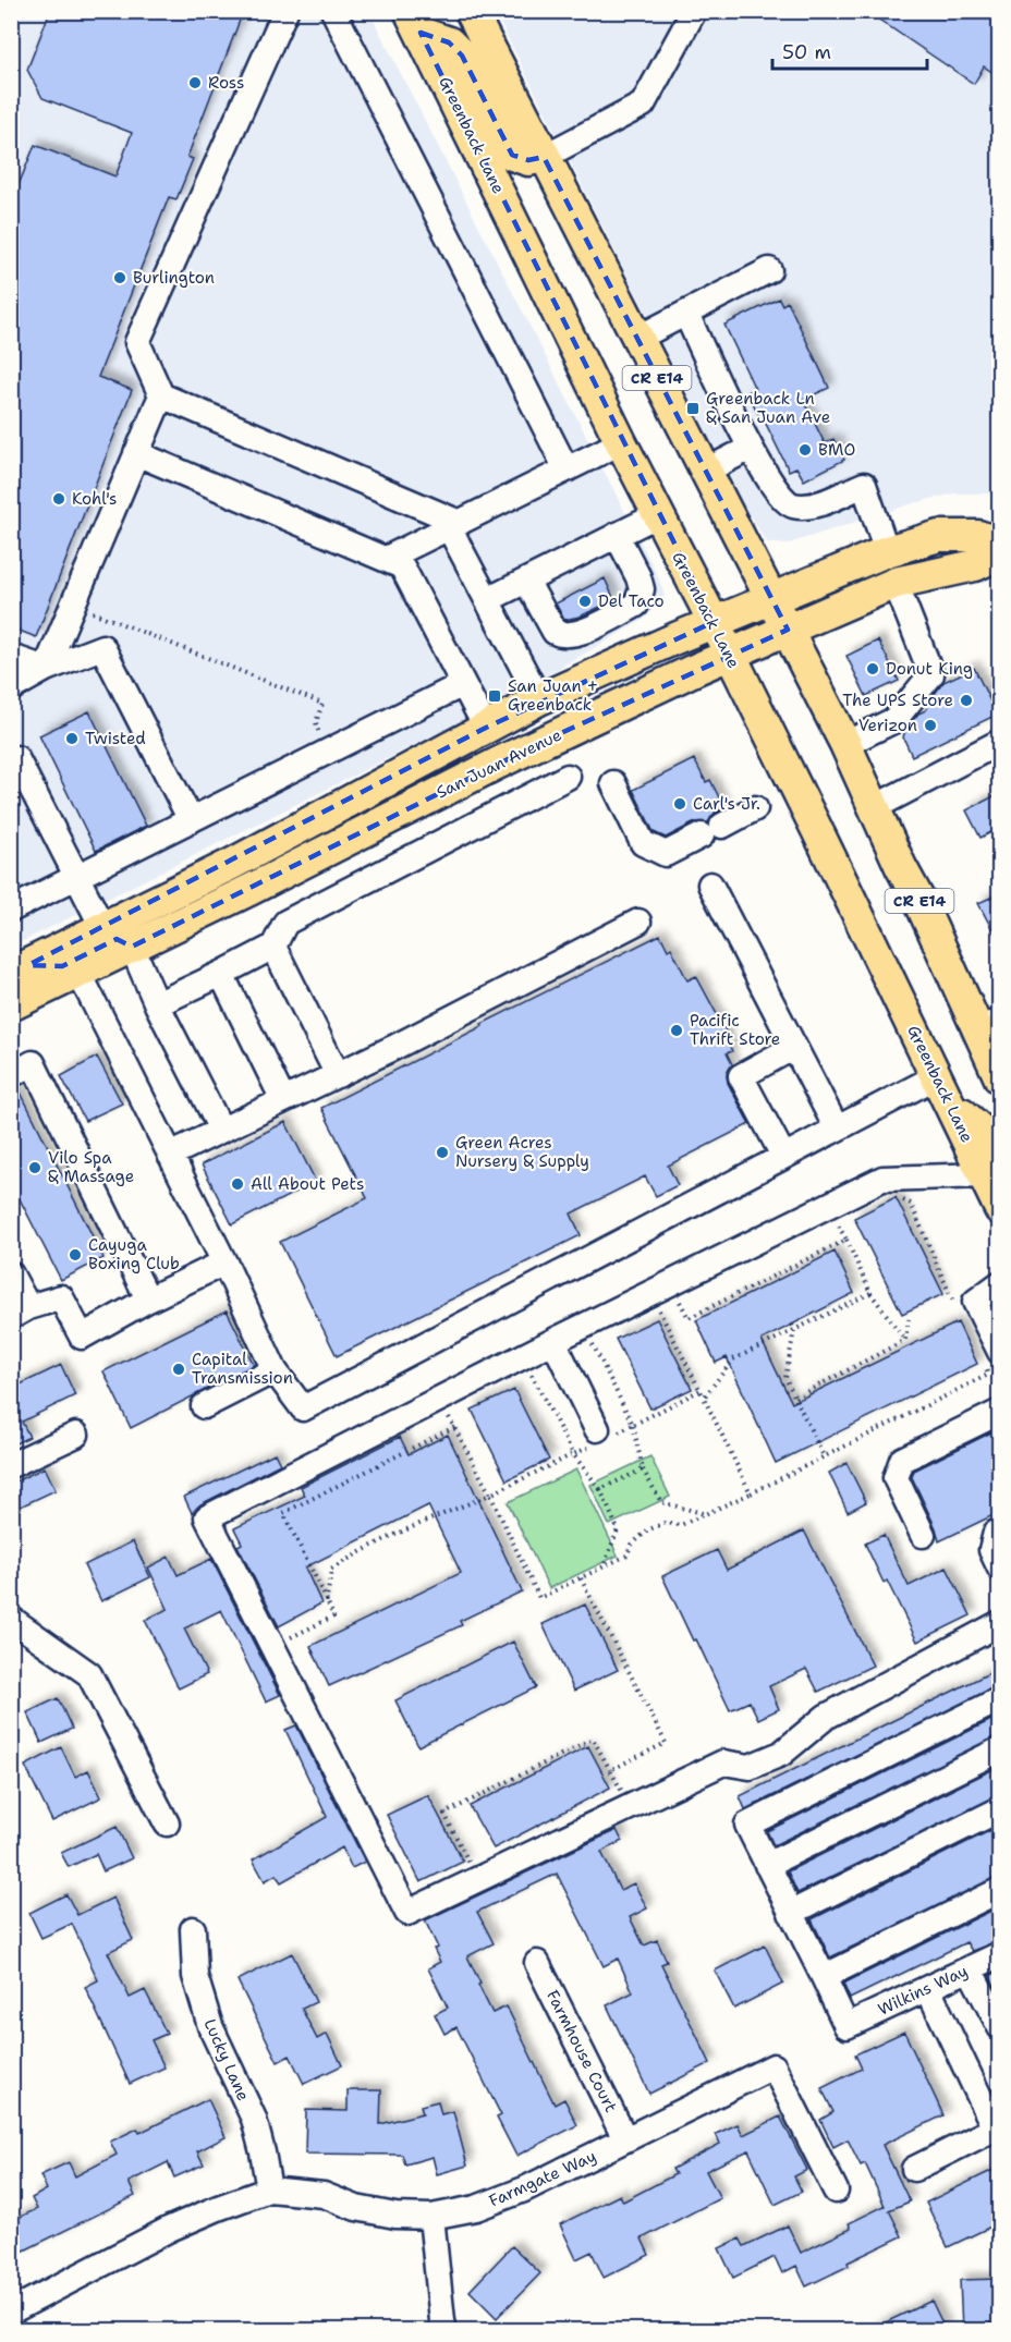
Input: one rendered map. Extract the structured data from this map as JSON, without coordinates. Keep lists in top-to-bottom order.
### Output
{
  "streets": {
    "main road": ["Greenback Lane", "CR E14", "San Juan Avenue"],
    "street": [
      "Wilkins Way",
      "Farmhouse Court",
      "Lucky Lane",
      "Farmgate Way"
    ]
  },
  "crossings": [
    ["Greenback Lane", "San Juan Avenue"],
    ["CR E14", "San Juan Avenue"],
    ["Farmhouse Court", "Farmgate Way"],
    ["Lucky Lane", "Farmgate Way"]
  ],
  "places": {
    "other": [
      "Ross",
      "Burlington",
      "BMO",
      "Kohl's",
      "Del Taco",
      "Donut King",
      "The UPS Store",
      "Verizon",
      "Twisted",
      "Carl's Jr.",
      "Pacific Thrift Store",
      "Green Acres Nursery & Supply",
      "Vilo Spa & Massage",
      "All About Pets",
      "Cayuga Boxing Club",
      "Capital Transmission"
    ],
    "transit": ["Greenback Ln & San Juan Ave", "San Juan + Greenback"]
  },
  "scale_bar": "50 m"
}
